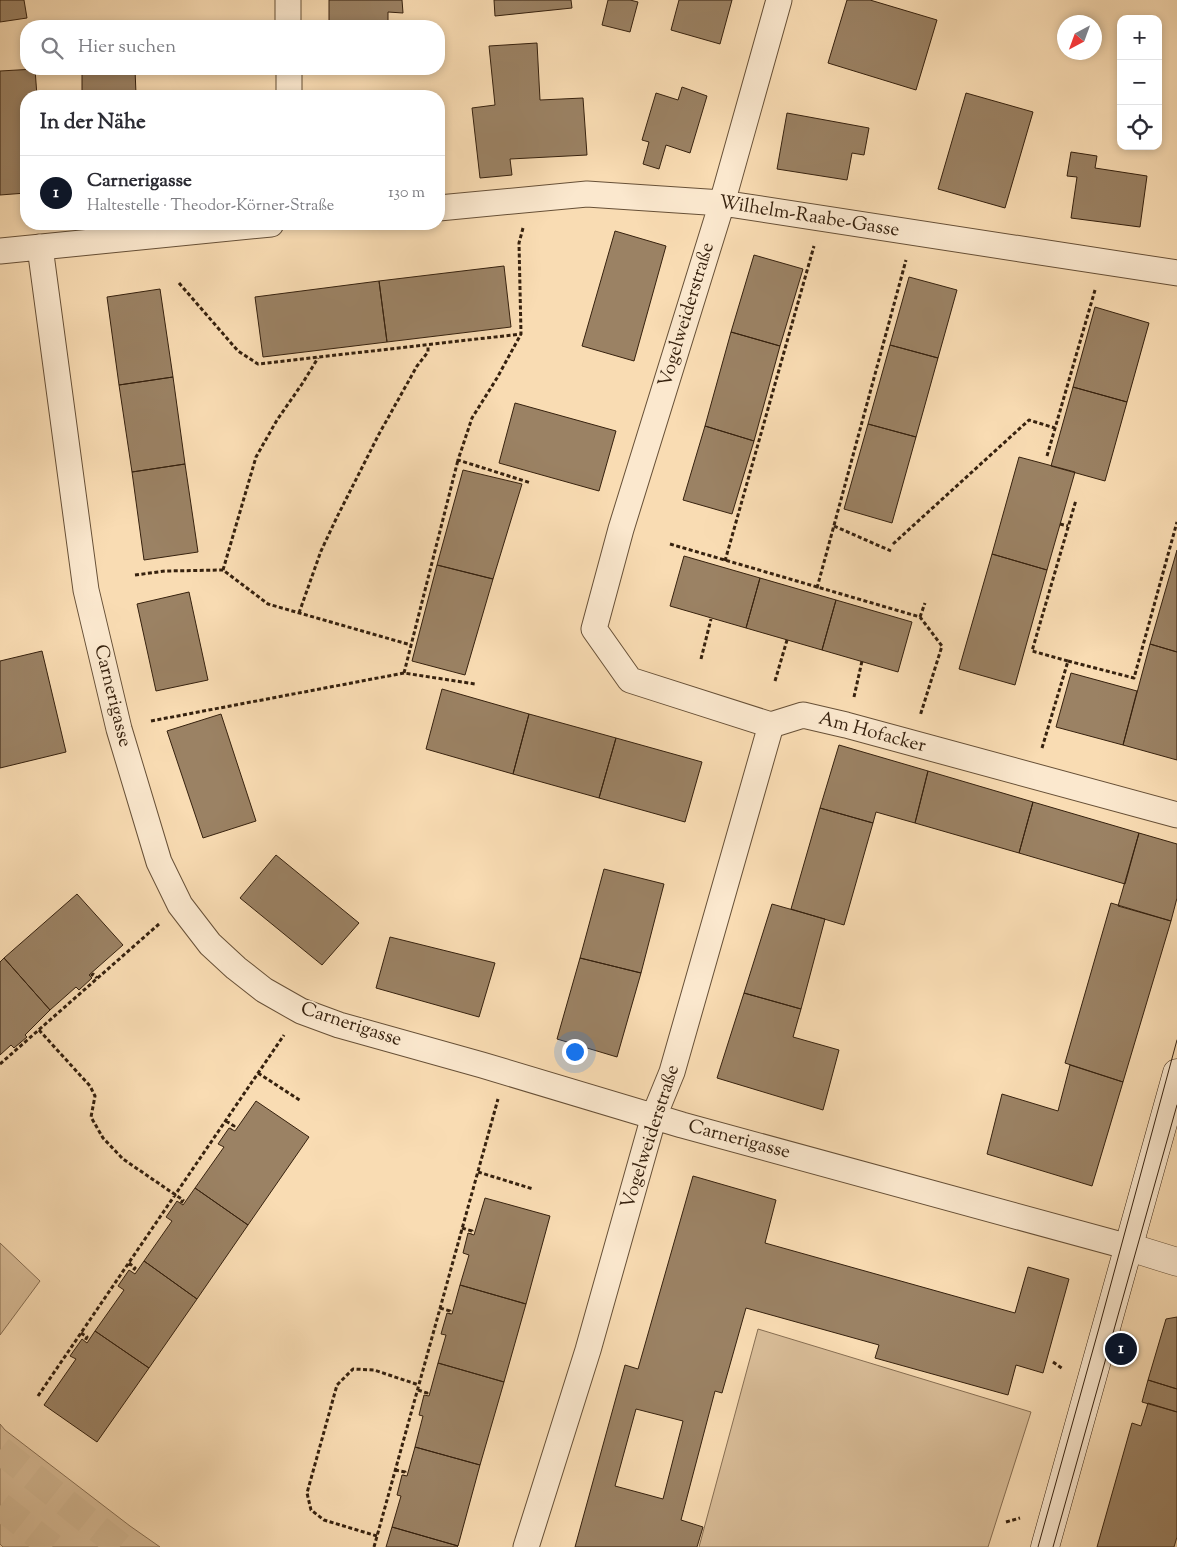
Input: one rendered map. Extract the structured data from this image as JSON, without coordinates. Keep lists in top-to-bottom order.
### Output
{
  "streets": {
    "main road": ["Carnerigasse"],
    "street": ["Wilhelm-Raabe-Gasse", "Vogelweiderstraße", "Am Hofacker"]
  },
  "crossings": [
    ["Wilhelm-Raabe-Gasse", "Vogelweiderstraße"],
    ["Vogelweiderstraße", "Carnerigasse"],
    ["Vogelweiderstraße", "Am Hofacker"]
  ],
  "north": "bottom left",
  "page": {
    "map_buttons": ["+", "−"],
    "search": "Hier suchen",
    "heading": "In der Nähe",
    "list": [
      {
        "mark": "1",
        "name": "Carnerigasse",
        "note": "Haltestelle · Theodor-Körner-Straße",
        "value": "130 m"
      }
    ],
    "pins": "1"
  }
}
